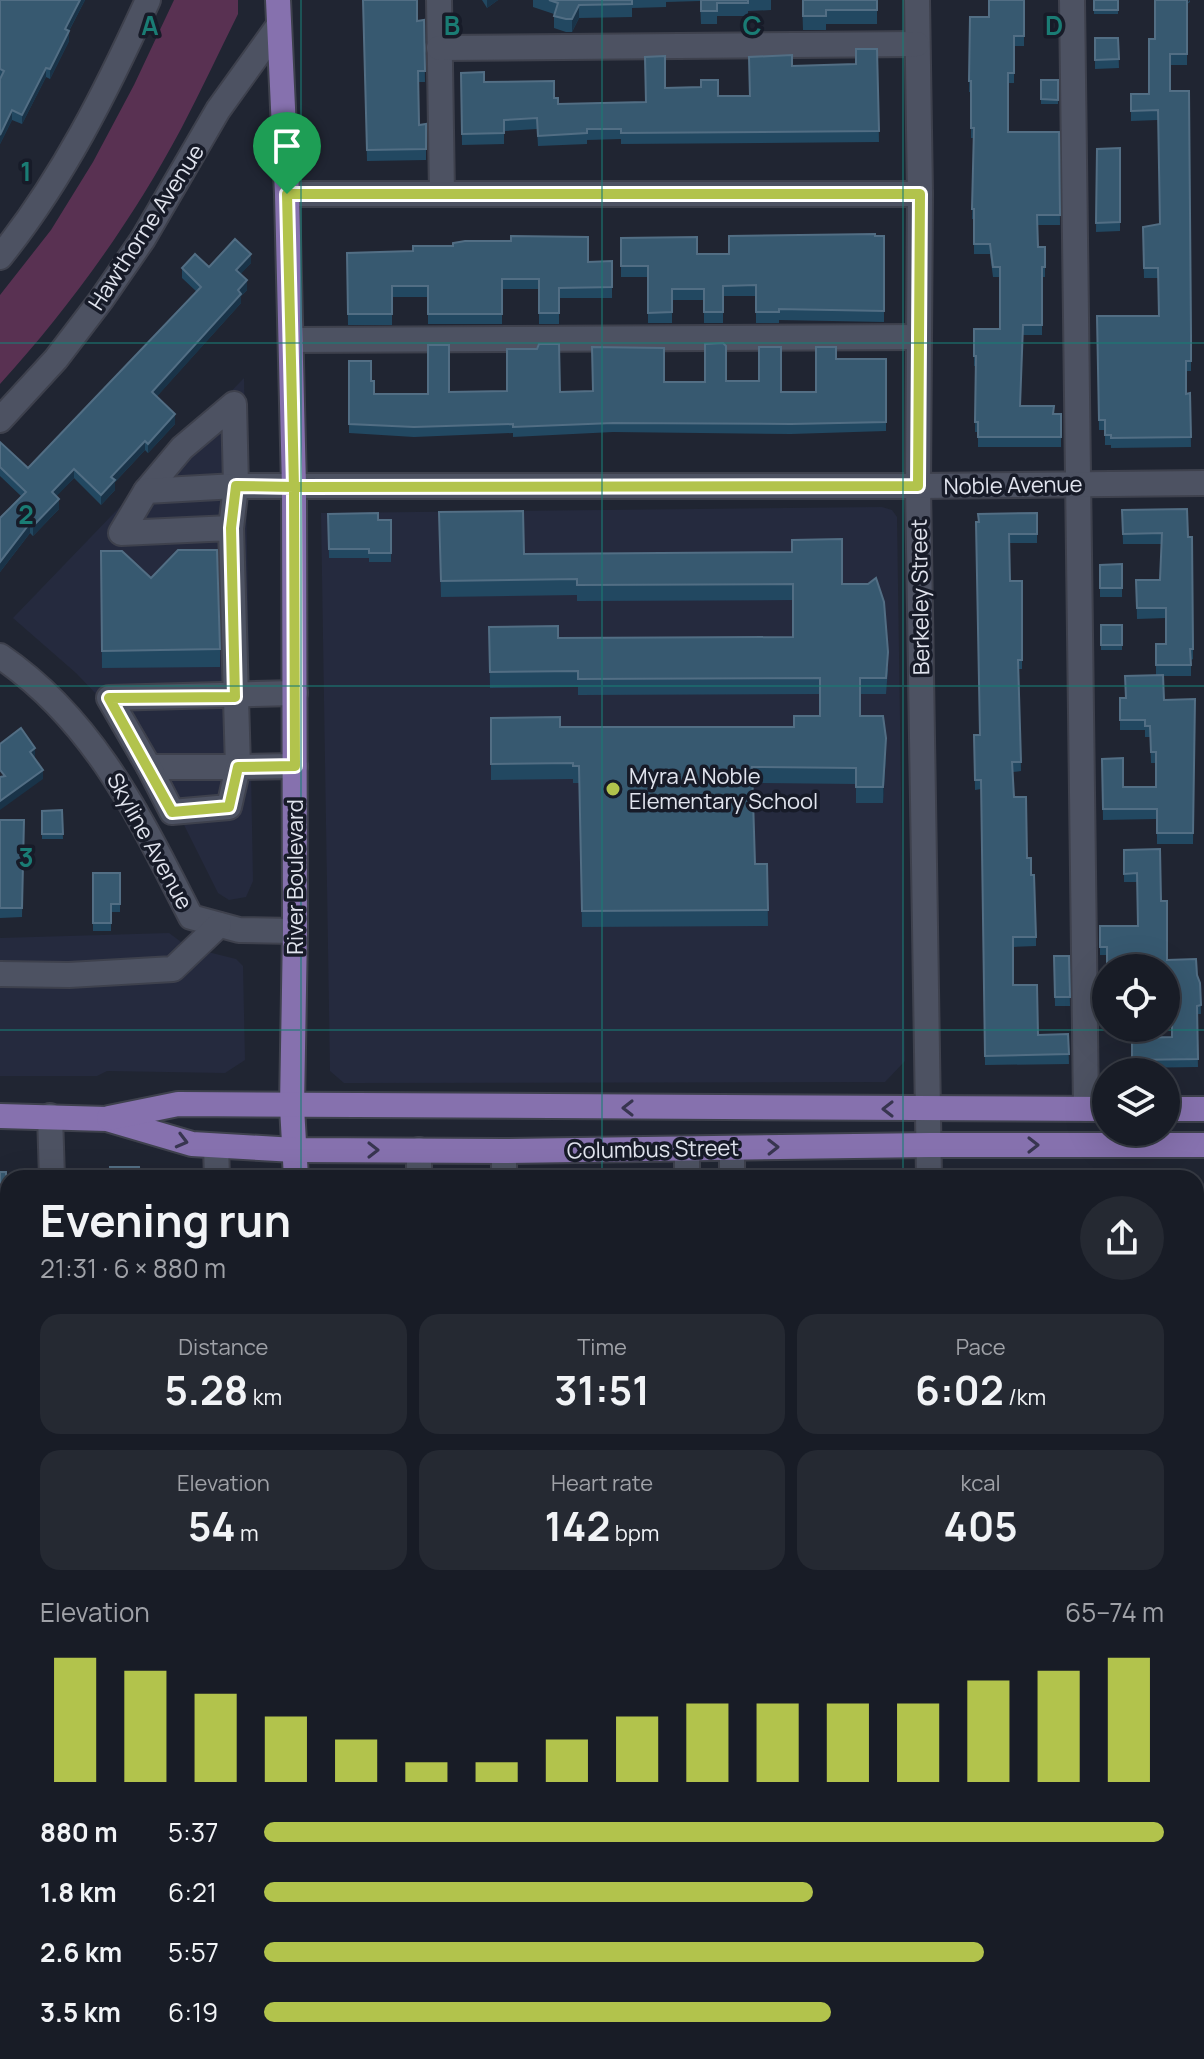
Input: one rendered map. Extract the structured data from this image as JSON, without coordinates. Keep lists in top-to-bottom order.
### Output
{
  "streets": {
    "main road": ["River Boulevard", "Columbus Street"],
    "street": [
      "Hawthorne Avenue",
      "Noble Avenue",
      "Berkeley Street",
      "Skyline Avenue"
    ]
  },
  "crossings": [
    ["Hawthorne Avenue", "River Boulevard"],
    ["Noble Avenue", "Berkeley Street"],
    ["Noble Avenue", "River Boulevard"],
    ["Berkeley Street", "Columbus Street"],
    ["Skyline Avenue", "River Boulevard"],
    ["River Boulevard", "Columbus Street"]
  ],
  "places": ["Myra A Noble Elementary School"],
  "page": {
    "heading": ["Evening run", "21:31 · 6 × 880 m"],
    "stats": [
      ["Distance", "5.28 km"],
      ["Time", "31:51"],
      ["Pace", "6:02 /km"],
      ["Elevation", "54 m"],
      ["Heart rate", "142 bpm"],
      ["kcal", "405"]
    ],
    "chart": ["Elevation", "65–74 m"],
    "list": [
      {
        "name": "880 m",
        "note": "5:37"
      },
      {
        "name": "1.8 km",
        "note": "6:21"
      },
      {
        "name": "2.6 km",
        "note": "5:57"
      },
      {
        "name": "3.5 km",
        "note": "6:19"
      }
    ]
  },
  "grid": {
    "columns": [
      "A",
      "B",
      "C",
      "D"
    ],
    "rows": ["1", "2", "3"]
  }
}
